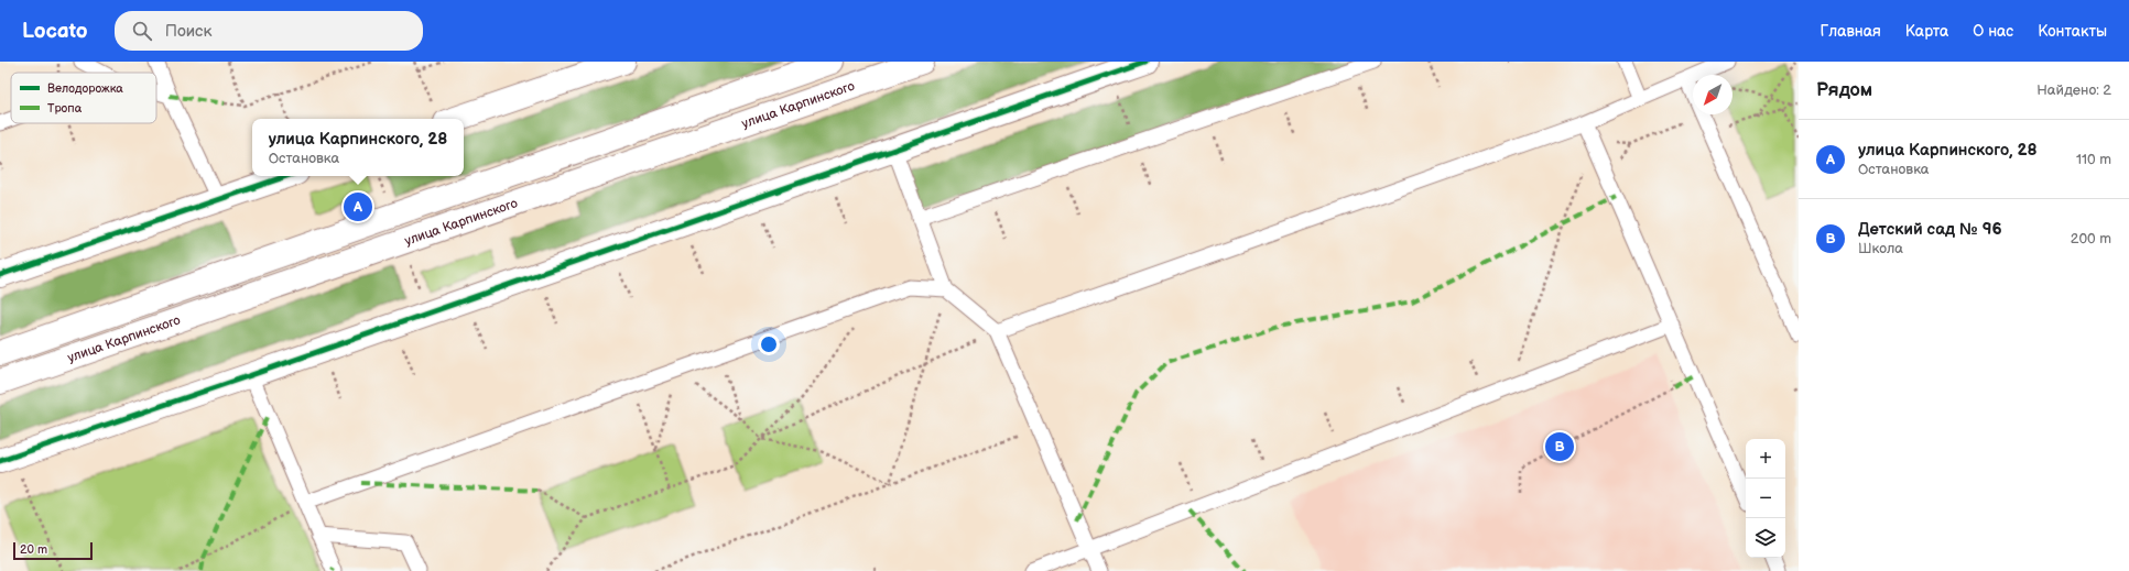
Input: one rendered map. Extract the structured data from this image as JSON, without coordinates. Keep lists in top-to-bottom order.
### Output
{
  "streets": {
    "street": ["улица Карпинского"]
  },
  "legend": ["Велодорожка", "Тропа"],
  "scale_bar": "20 m",
  "north": "bottom left",
  "page": {
    "header": "Locato",
    "search": "Поиск",
    "nav": [
      "Главная",
      "Карта",
      "О нас",
      "Контакты"
    ],
    "heading": ["Рядом", "Найдено: 2"],
    "popup": ["улица Карпинского, 28", "Остановка"],
    "list": [
      {
        "mark": "A",
        "name": "улица Карпинского, 28",
        "note": "Остановка",
        "value": "110 m"
      },
      {
        "mark": "B",
        "name": "Детский сад № 96",
        "note": "Школа",
        "value": "200 m"
      }
    ],
    "pins": ["A", "B"],
    "map_buttons": ["+", "−"],
    "scale": "20 m"
  }
}
